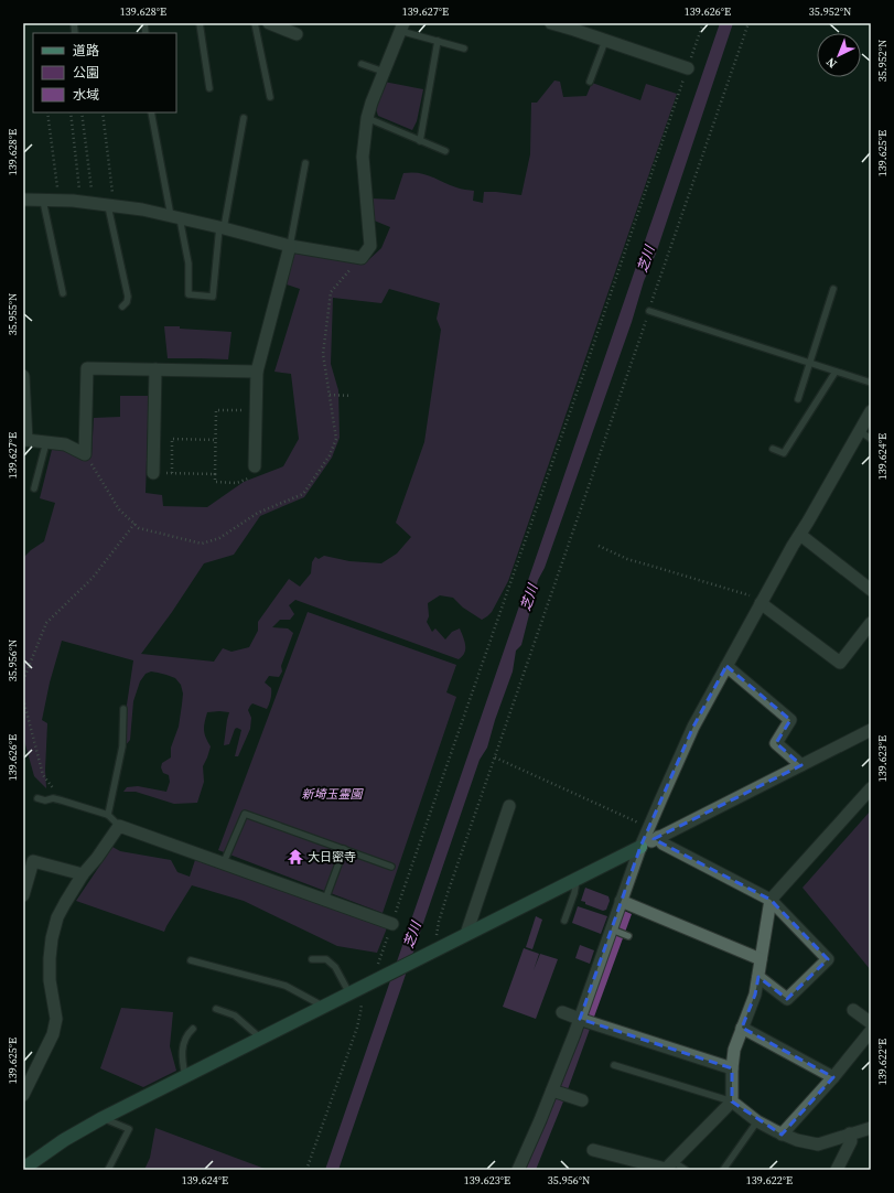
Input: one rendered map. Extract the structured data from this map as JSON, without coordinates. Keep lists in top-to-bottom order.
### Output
{
  "water": ["芝川"],
  "parks": ["新埼玉霊園"],
  "places": {
    "temple": ["大日密寺"]
  },
  "legend": ["道路", "公園", "水域"],
  "north": "bottom left",
  "coordinates": [
    "139.628°E",
    "139.627°E",
    "139.626°E",
    "35.952°N",
    "139.625°E",
    "35.955°N",
    "139.624°E",
    "35.956°N",
    "139.623°E",
    "139.622°E"
  ]
}
